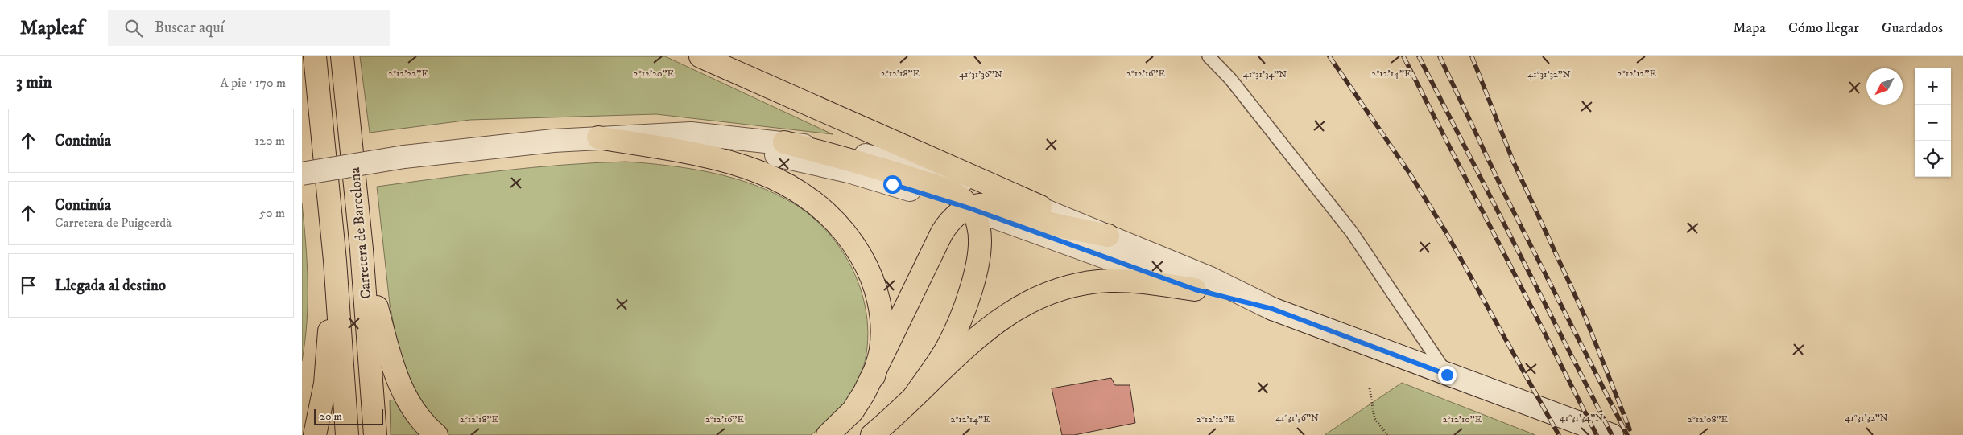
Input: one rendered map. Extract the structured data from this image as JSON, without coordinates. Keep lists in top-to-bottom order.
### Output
{
  "streets": {
    "highway": ["Carretera de Barcelona"]
  },
  "scale_bar": "20 m",
  "north": "bottom left",
  "page": {
    "header": "Mapleaf",
    "search": "Buscar aquí",
    "nav": ["Mapa", "Cómo llegar", "Guardados"],
    "heading": ["3 min", "A pie · 170 m"],
    "map_buttons": ["+", "−"],
    "list": [
      ["Continúa", "120 m"],
      ["Continúa", "Carretera de Puigcerdà", "50 m"],
      "Llegada al destino"
    ],
    "scale": "20 m"
  },
  "coordinates": [
    "2°12'22\"E",
    "2°12'20\"E",
    "2°12'18\"E",
    "2°12'16\"E",
    "2°12'14\"E",
    "2°12'12\"E",
    "41°31'36\"N",
    "41°31'34\"N",
    "41°31'32\"N",
    "2°12'10\"E",
    "2°12'08\"E"
  ]
}
